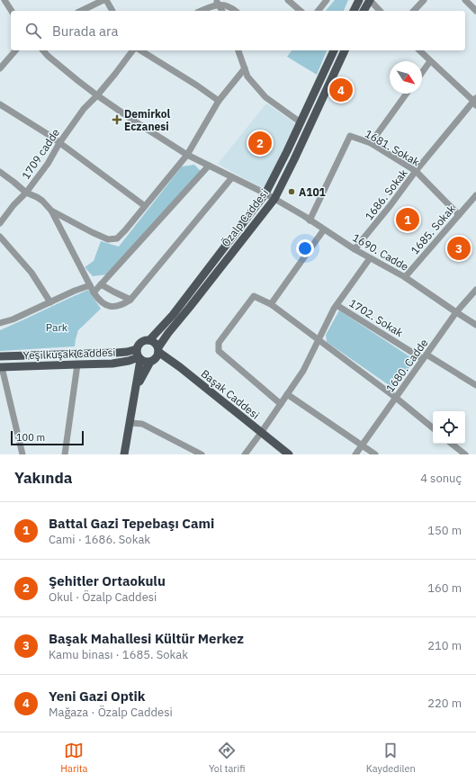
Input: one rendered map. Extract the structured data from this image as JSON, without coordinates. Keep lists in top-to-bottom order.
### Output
{
  "streets": {
    "main road": ["Özalp Caddesi", "Yeşilkuşak Caddesi", "Başak Caddesi"],
    "street": [
      "1681. Sokak",
      "1709 cadde",
      "1686. Sokak",
      "1685. Sokak",
      "1690. Cadde",
      "1702. Sokak",
      "1680. Cadde"
    ]
  },
  "crossings": [
    ["1681. Sokak", "1686. Sokak"],
    ["1681. Sokak", "1685. Sokak"],
    ["1681. Sokak", "1690. Cadde"],
    ["1709 cadde", "1690. Cadde"],
    ["1686. Sokak", "1690. Cadde"],
    ["Özalp Caddesi", "1690. Cadde"],
    ["Özalp Caddesi", "Yeşilkuşak Caddesi"],
    ["Özalp Caddesi", "Başak Caddesi"],
    ["1685. Sokak", "1690. Cadde"],
    ["1690. Cadde", "1680. Cadde"],
    ["1702. Sokak", "1680. Cadde"],
    ["Yeşilkuşak Caddesi", "Başak Caddesi"]
  ],
  "parks": ["Park"],
  "places": {
    "health": ["Demirkol Eczanesi"],
    "other": ["A101"]
  },
  "scale_bar": "100 m",
  "north": "bottom right",
  "page": {
    "search": "Burada ara",
    "pins": [
      "4",
      "2",
      "1",
      "3"
    ],
    "scale": "100 m",
    "heading": ["Yakında", "4 sonuç"],
    "list": [
      {
        "mark": "1",
        "name": "Battal Gazi Tepebaşı Cami",
        "note": "Cami · 1686. Sokak",
        "value": "150 m"
      },
      {
        "mark": "2",
        "name": "Şehitler Ortaokulu",
        "note": "Okul · Özalp Caddesi",
        "value": "160 m"
      },
      {
        "mark": "3",
        "name": "Başak Mahallesi Kültür Merkez",
        "note": "Kamu binası · 1685. Sokak",
        "value": "210 m"
      },
      {
        "mark": "4",
        "name": "Yeni Gazi Optik",
        "note": "Mağaza · Özalp Caddesi",
        "value": "220 m"
      }
    ],
    "nav": ["Harita", "Yol tarifi", "Kaydedilen"]
  }
}
